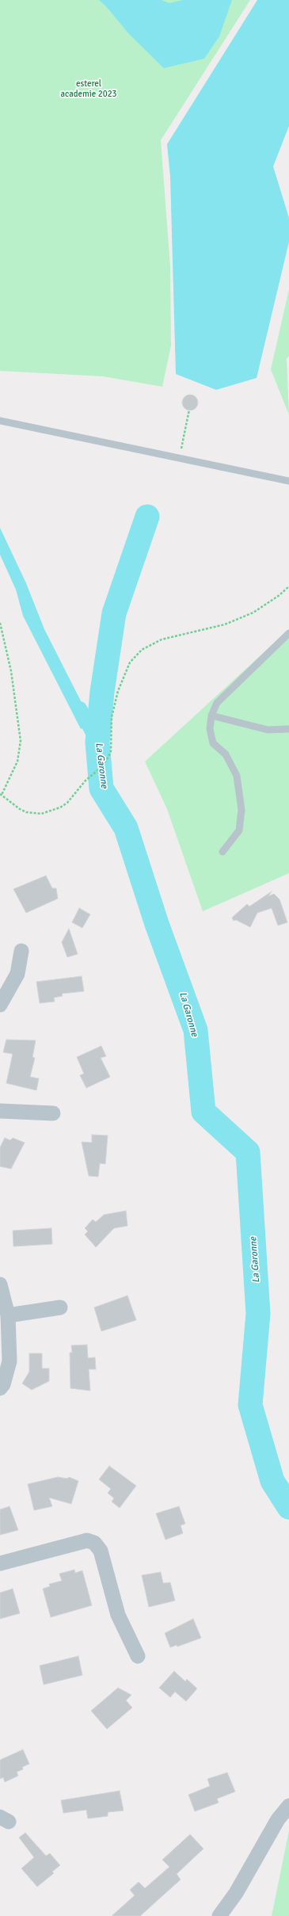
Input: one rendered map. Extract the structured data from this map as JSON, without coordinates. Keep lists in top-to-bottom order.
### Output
{
  "water": ["La Garonne"],
  "parks": ["esterel academie 2023"]
}
